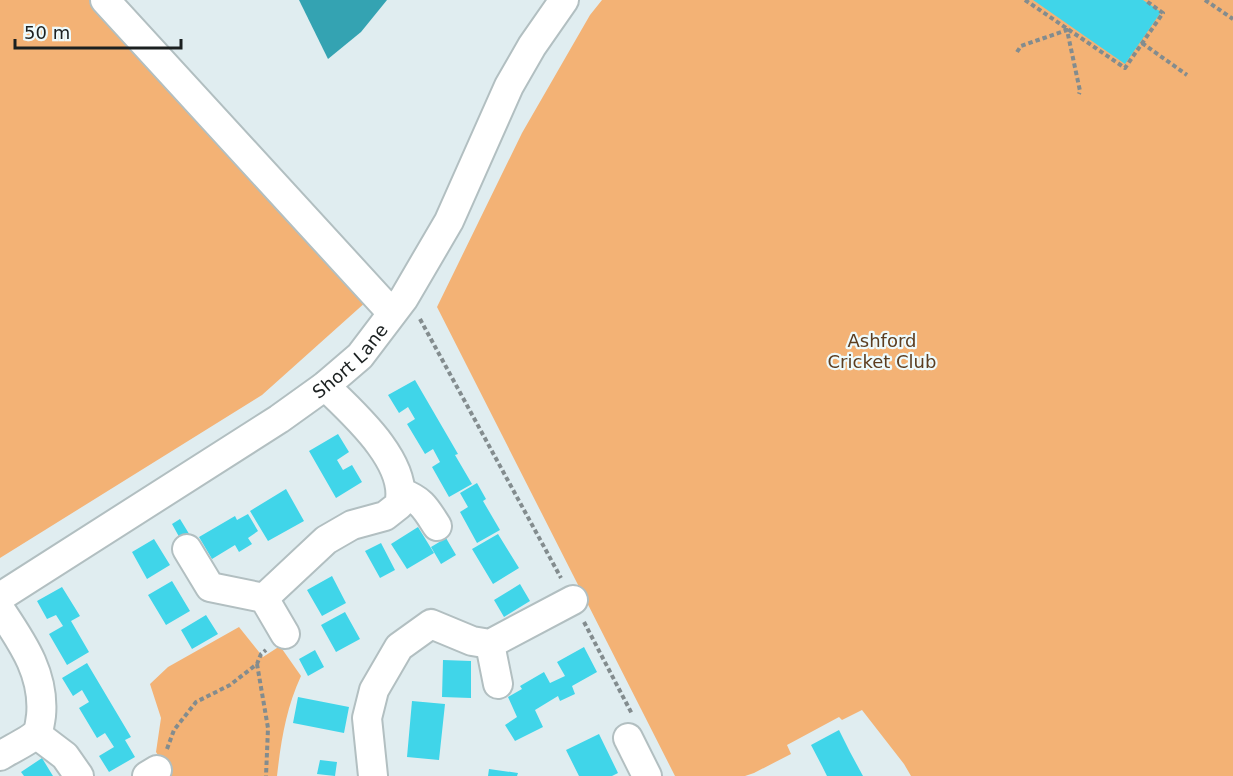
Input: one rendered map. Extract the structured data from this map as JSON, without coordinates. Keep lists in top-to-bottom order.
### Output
{
  "streets": {
    "street": ["Short Lane"]
  },
  "parks": ["Ashford Cricket Club"],
  "scale_bar": "50 m"
}
